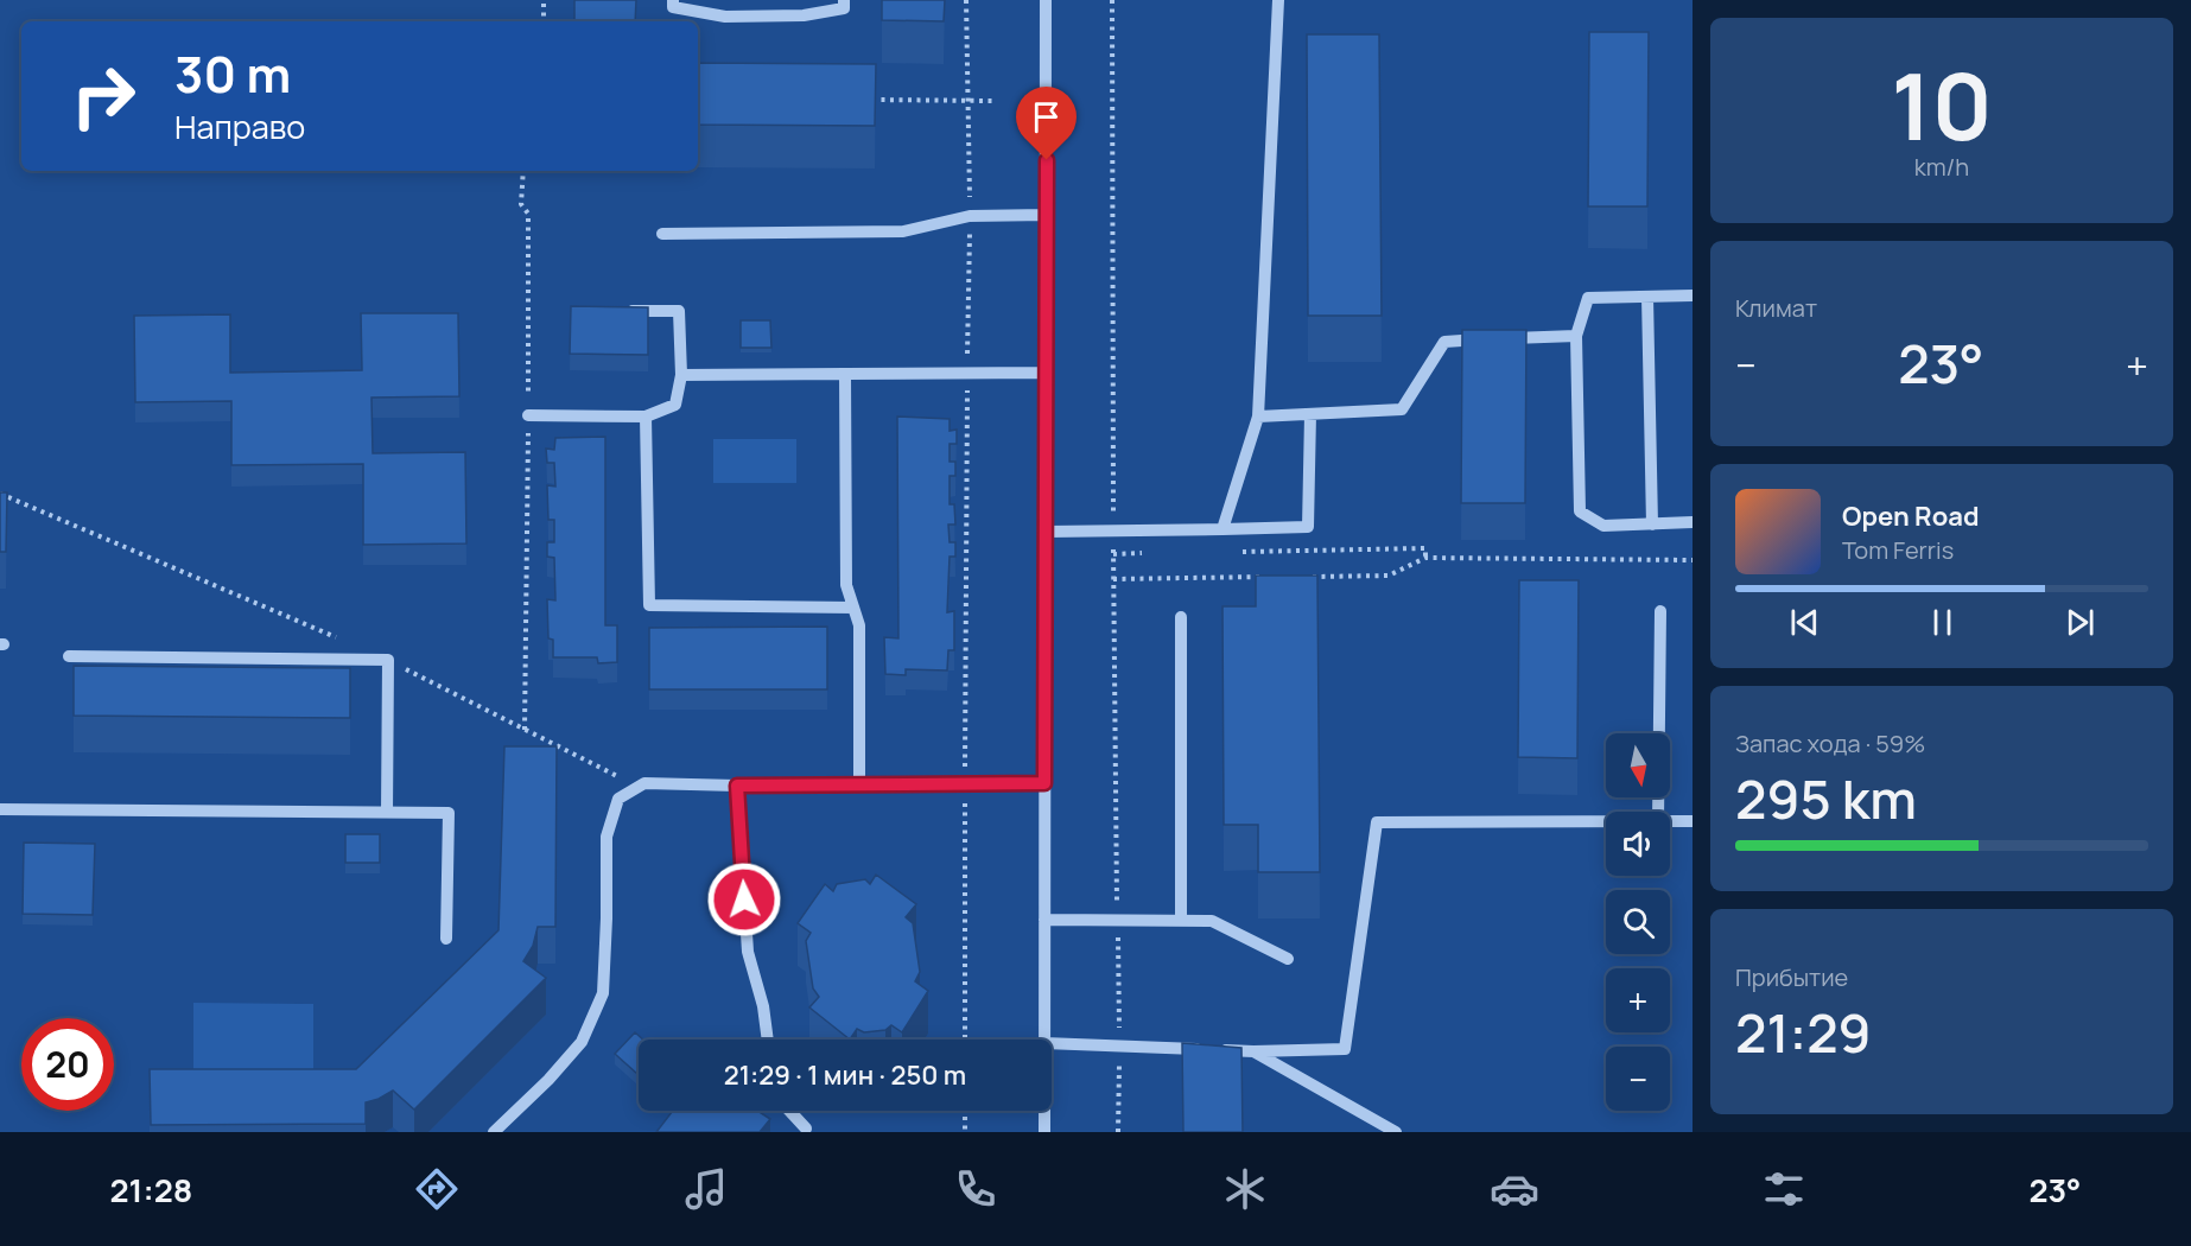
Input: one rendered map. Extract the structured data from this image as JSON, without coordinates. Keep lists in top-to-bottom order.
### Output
{
  "north": "bottom",
  "page": {
    "tile": [
      ["10", "km/h"],
      "Климат",
      ["Запас хода · 59%", "295 km"],
      ["Прибытие", "21:29"]
    ],
    "turn": ["30 m", "Направо"],
    "heat": ["−", "23°", "+"],
    "song": ["Open Road", "Tom Ferris"],
    "map_buttons": ["+", "−"],
    "limit": "20",
    "trip": "21:29 · 1 мин · 250 m",
    "tabs": ["21:28", "23°"]
  }
}
